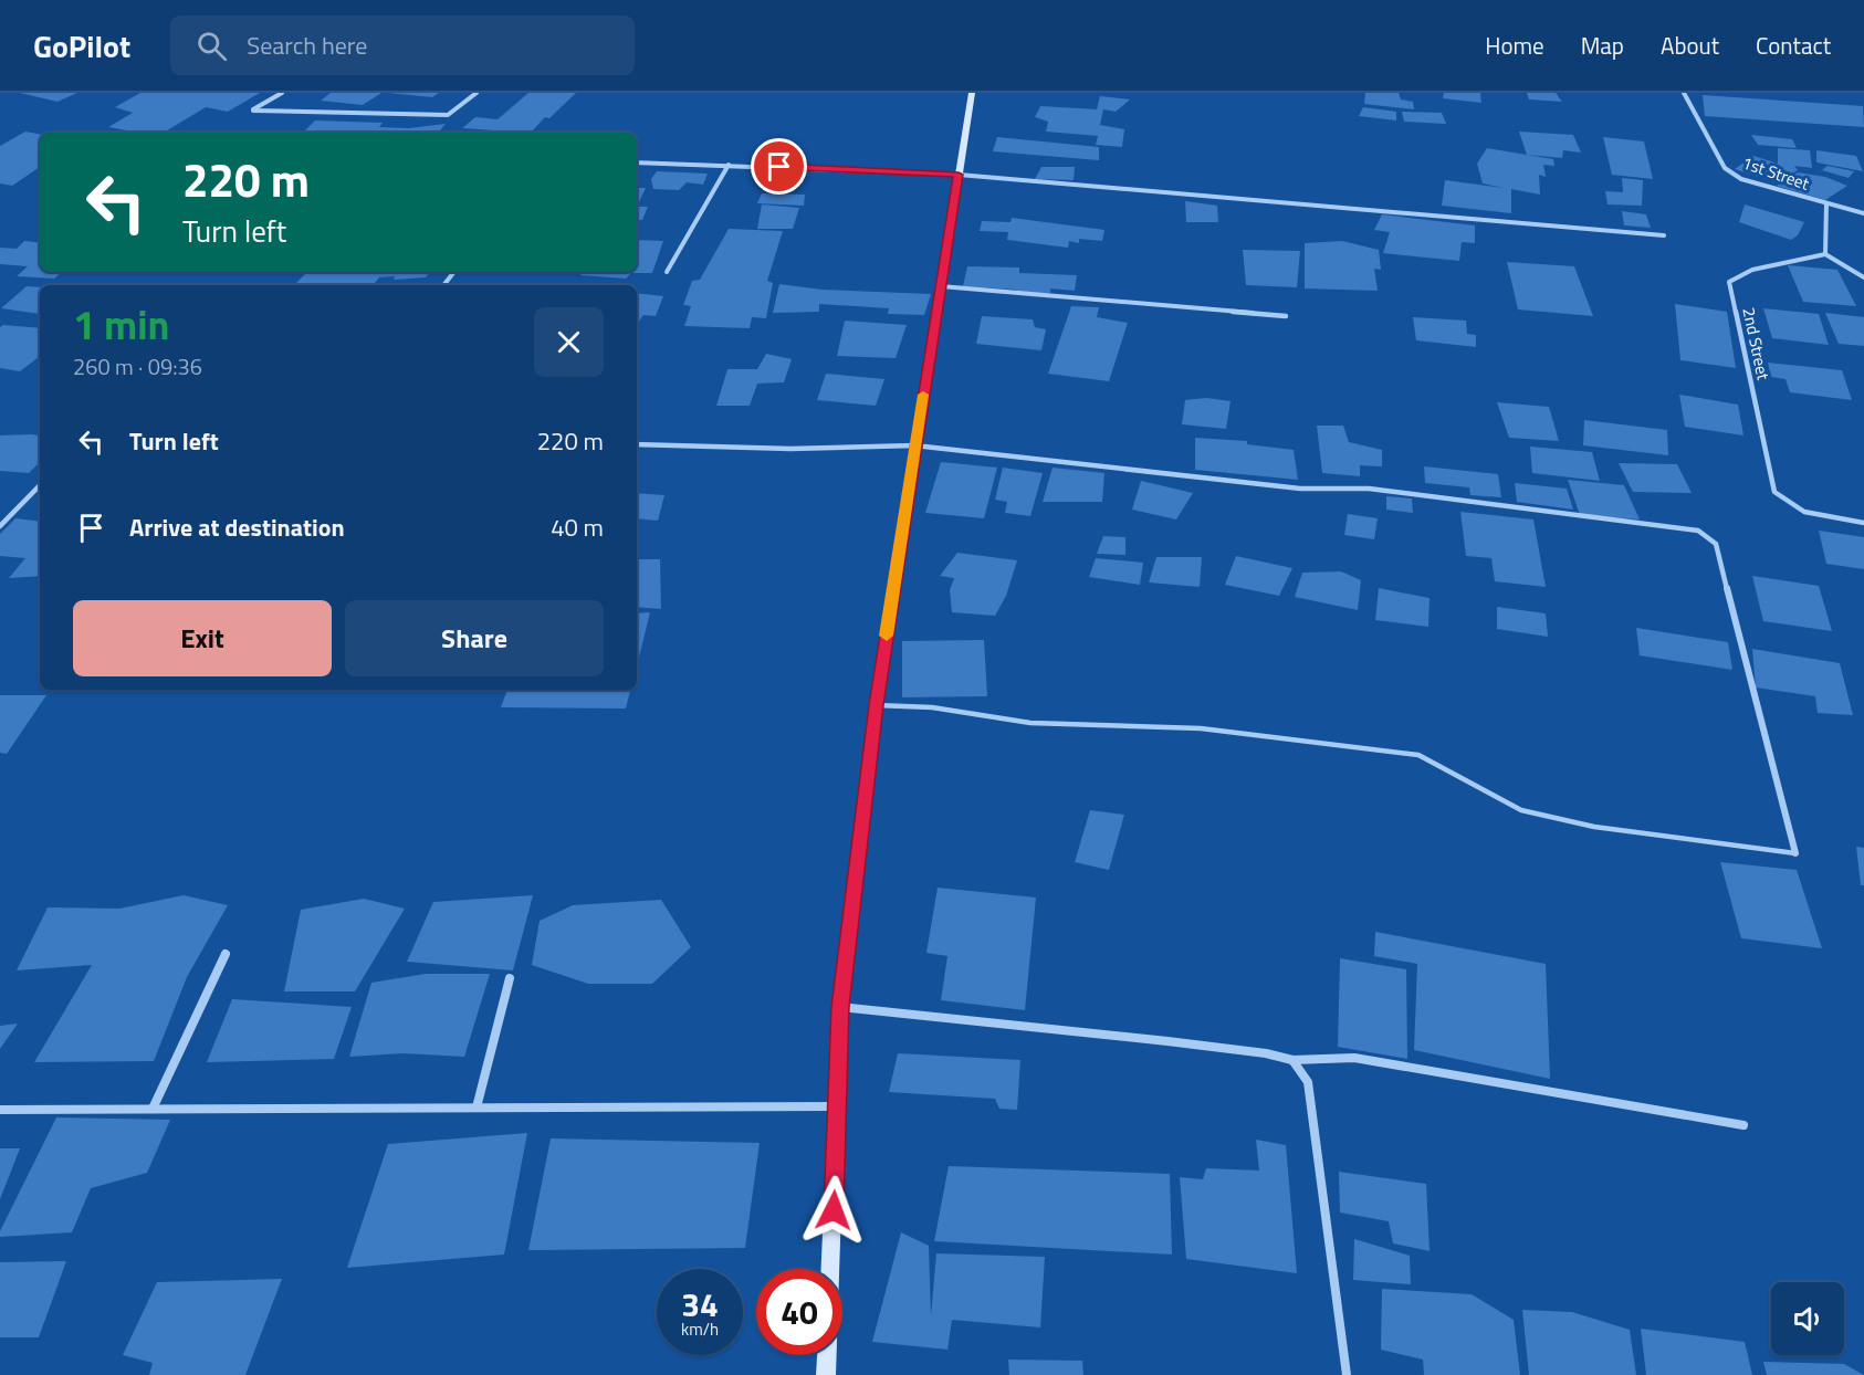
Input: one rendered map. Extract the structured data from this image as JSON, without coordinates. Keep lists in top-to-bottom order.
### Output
{
  "streets": {
    "street": ["1st Street", "2nd Street"]
  },
  "page": {
    "header": "GoPilot",
    "search": "Search here",
    "nav": [
      "Home",
      "Map",
      "About",
      "Contact"
    ],
    "turn": ["220 m", "Turn left"],
    "heading": ["1 min", "260 m · 09:36"],
    "list": [
      {
        "name": "Turn left",
        "value": "220 m"
      },
      {
        "name": "Arrive at destination",
        "value": "40 m"
      }
    ],
    "buttons": ["Exit", "Share"],
    "speed": "34 km/h",
    "limit": "40"
  }
}
